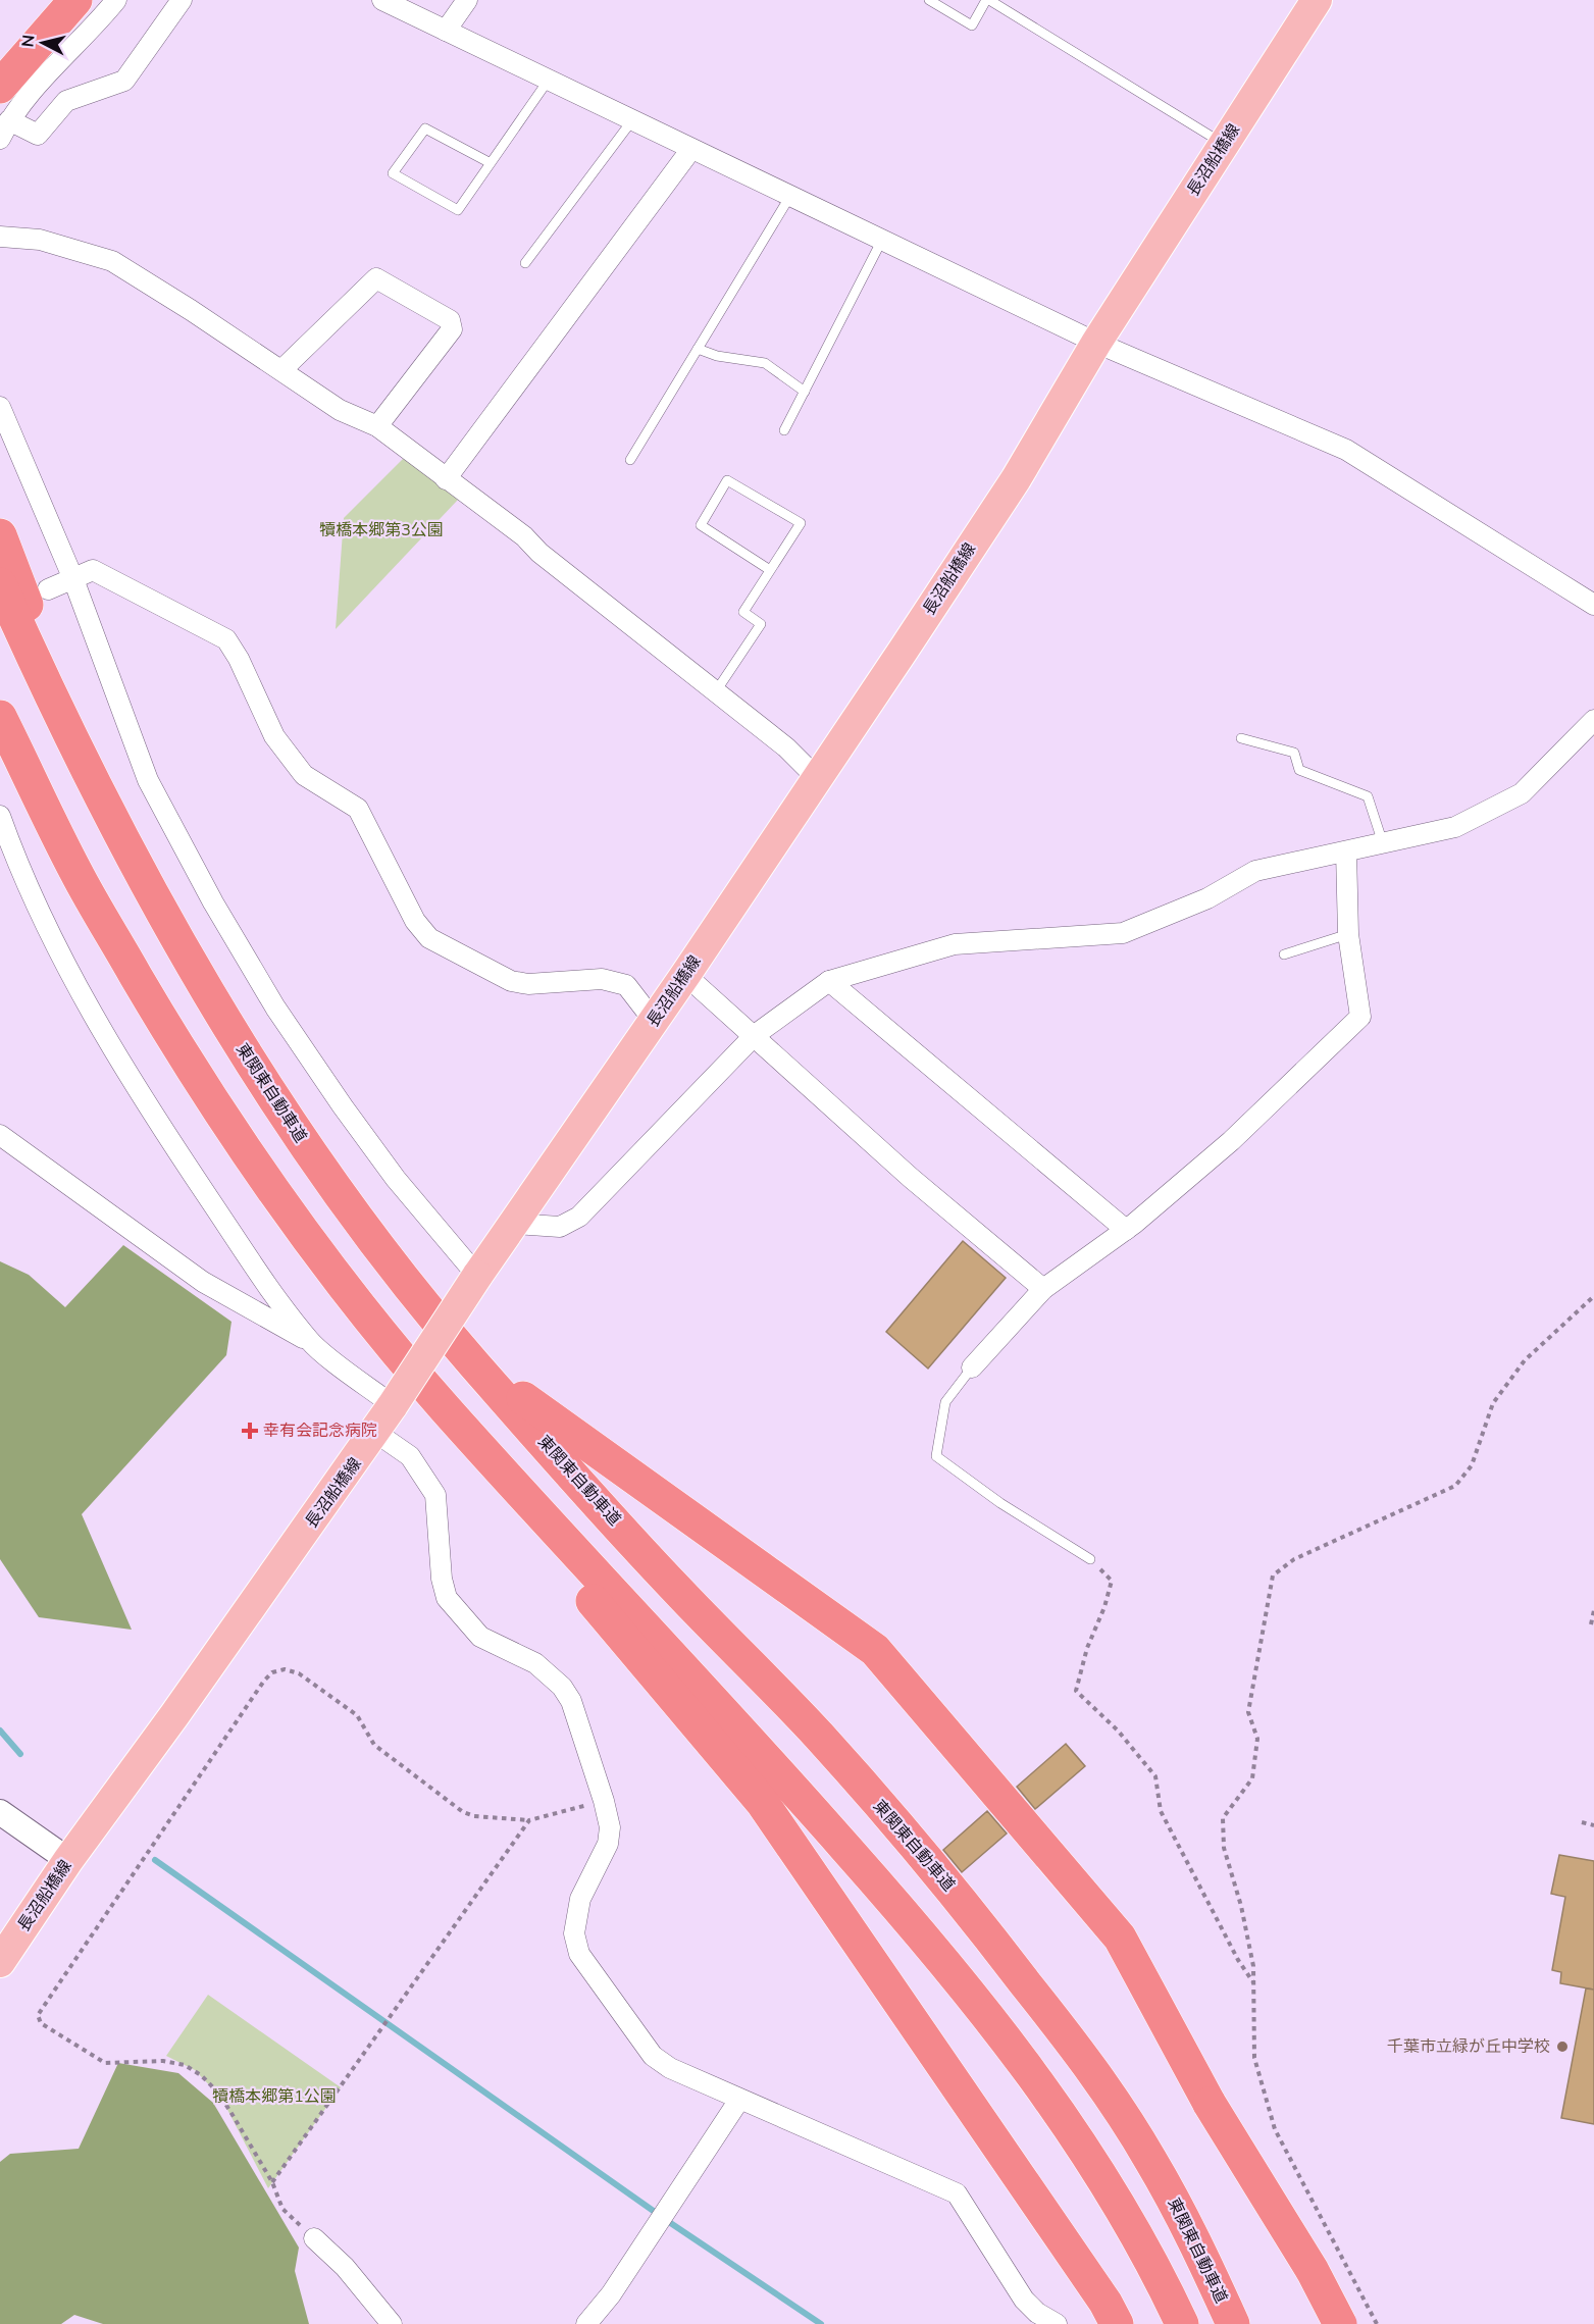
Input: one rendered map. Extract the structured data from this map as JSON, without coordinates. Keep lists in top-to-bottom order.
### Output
{
  "streets": {
    "highway": ["東関東自動車道"],
    "main road": ["長沼船橋線"]
  },
  "parks": ["犢橋本郷第3公園", "犢橋本郷第1公園"],
  "places": {
    "health": ["幸有会記念病院"],
    "other": ["千葉市立緑が丘中学校"]
  },
  "north": "left"
}
